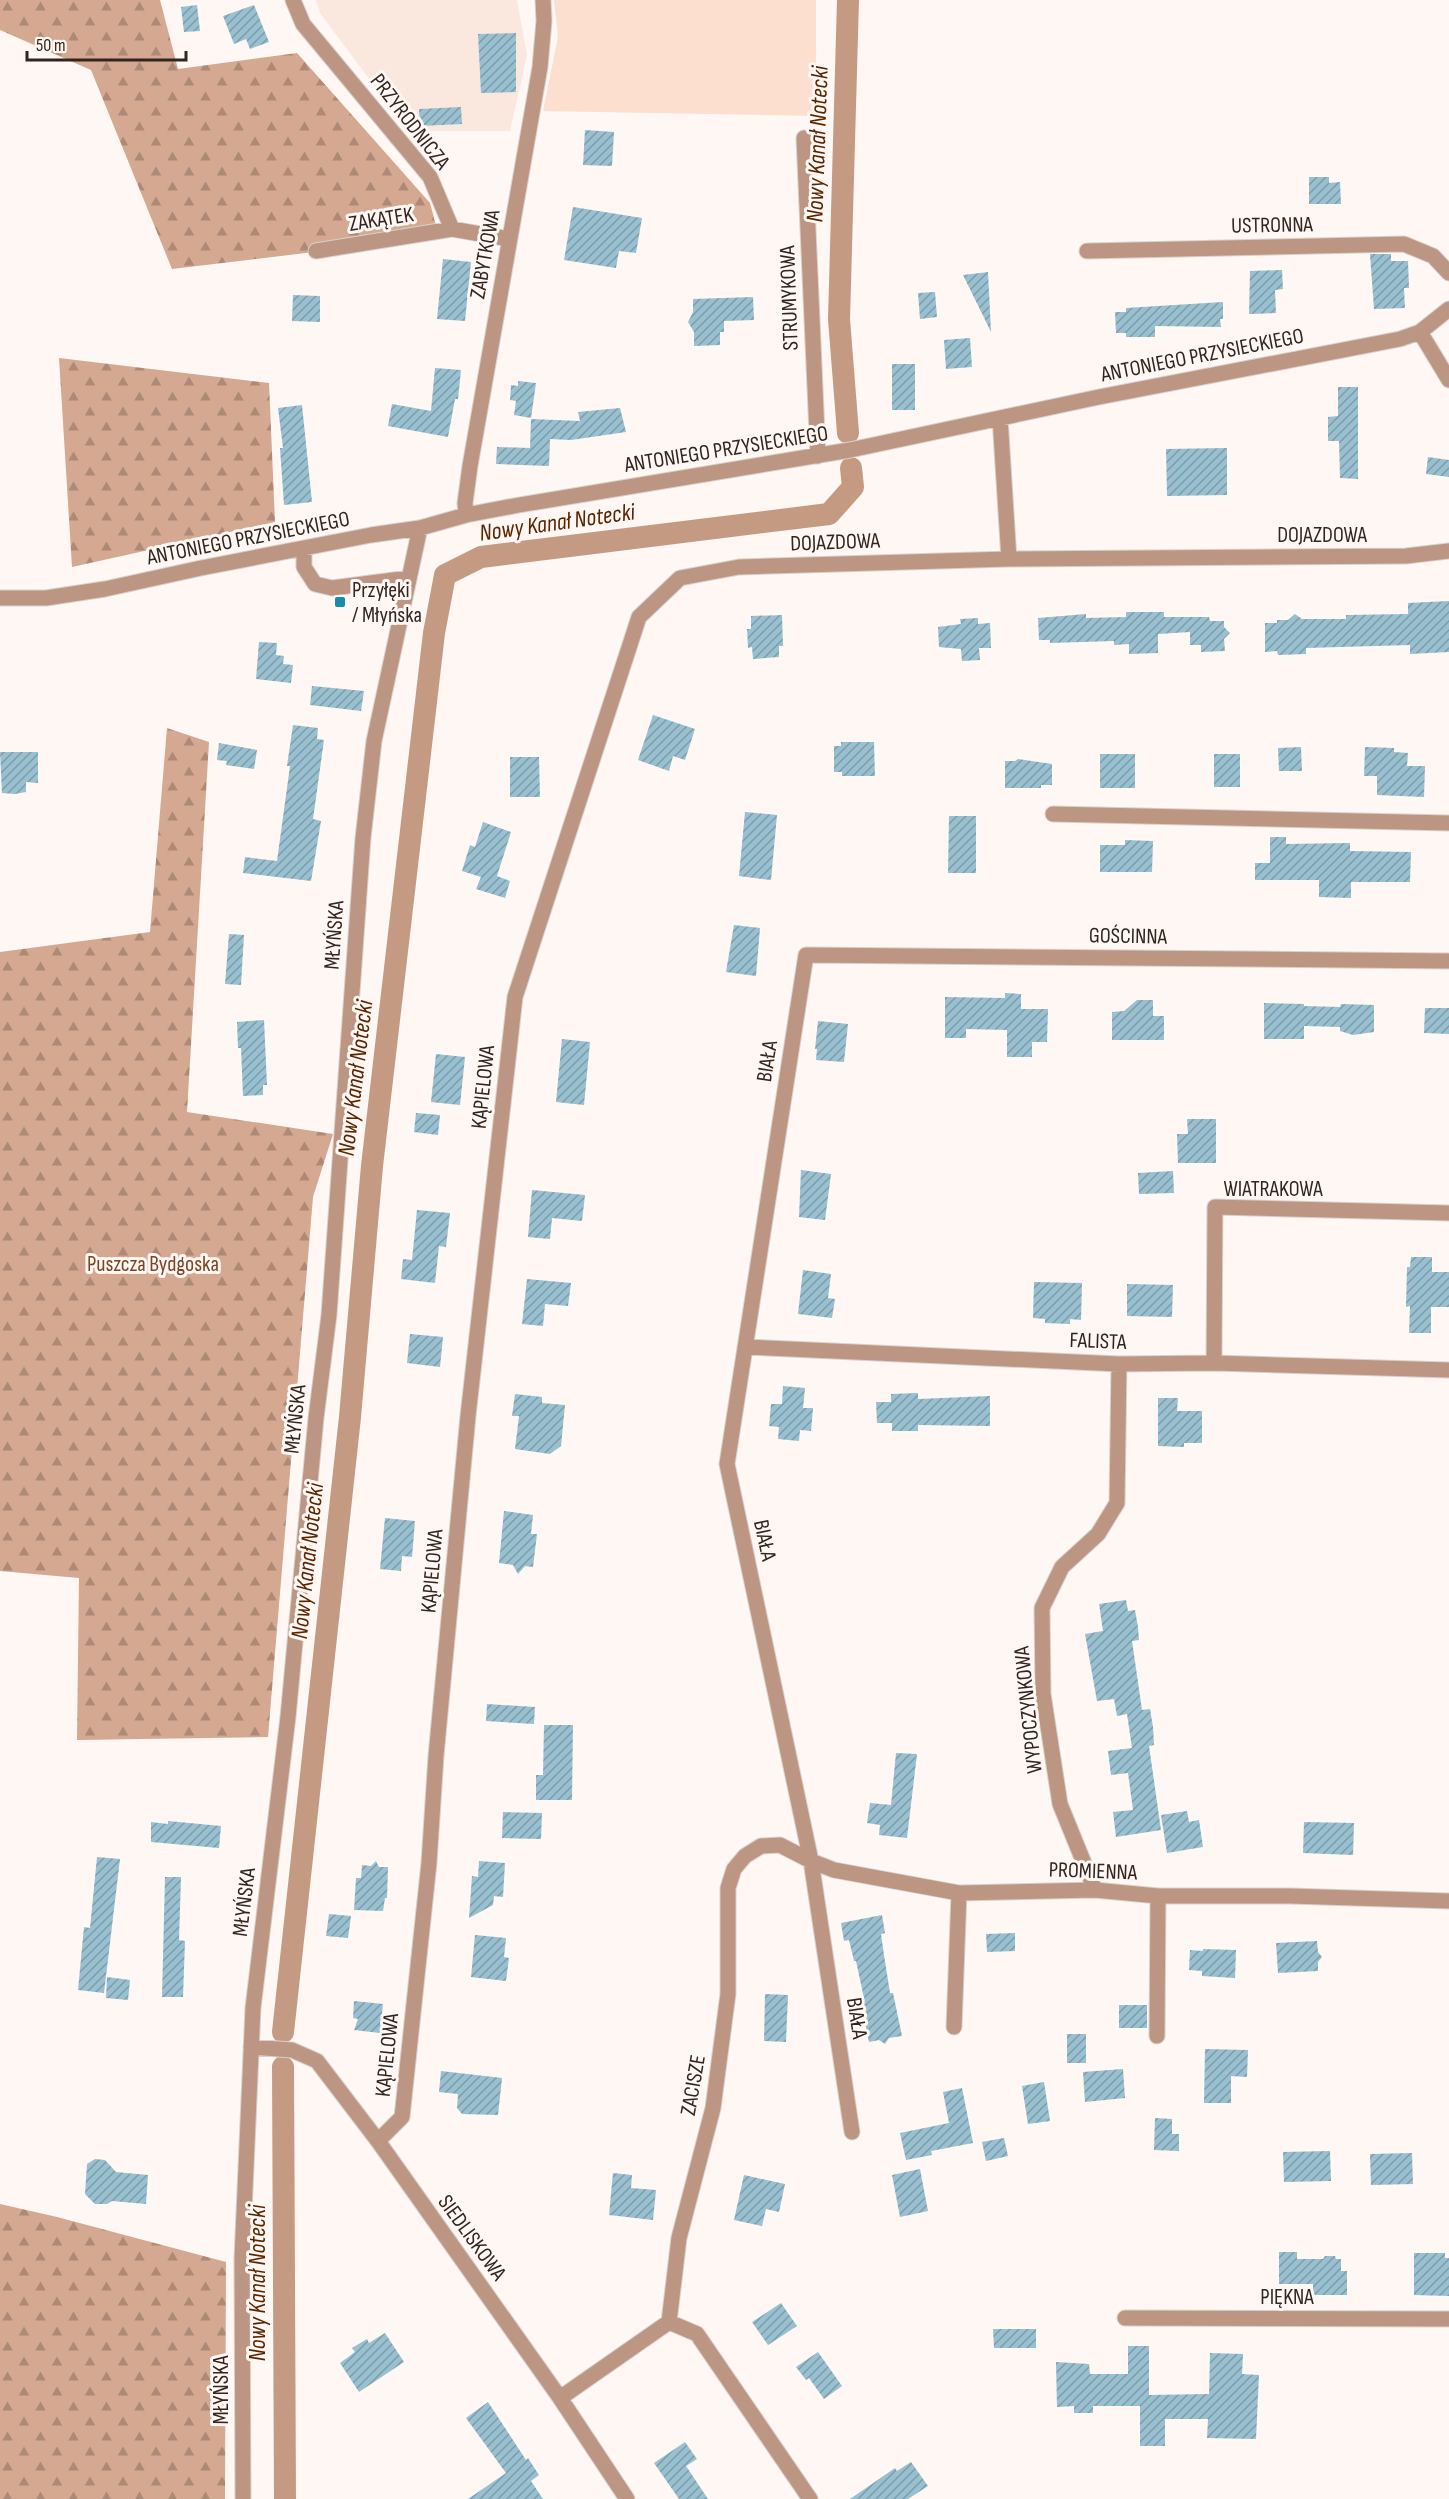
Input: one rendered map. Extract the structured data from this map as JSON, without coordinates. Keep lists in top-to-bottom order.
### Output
{
  "streets": {
    "street": [
      "PRZYRODNICZA",
      "ZAKĄTEK",
      "USTRONNA",
      "ZABYTKOWA",
      "STRUMYKOWA",
      "ANTONIEGO PRZYSIECKIEGO",
      "DOJAZDOWA",
      "MŁYŃSKA",
      "GOŚCINNA",
      "BIAŁA",
      "KĄPIELOWA",
      "WIATRAKOWA",
      "FALISTA",
      "WYPOCZYNKOWA",
      "PROMIENNA",
      "ZACISZE",
      "SIEDLISKOWA",
      "PIĘKNA"
    ]
  },
  "crossings": [
    ["PRZYRODNICZA", "ZAKĄTEK"],
    ["ZABYTKOWA", "ANTONIEGO PRZYSIECKIEGO"],
    ["STRUMYKOWA", "ANTONIEGO PRZYSIECKIEGO"],
    ["ANTONIEGO PRZYSIECKIEGO", "MŁYŃSKA"],
    ["DOJAZDOWA", "KĄPIELOWA"],
    ["MŁYŃSKA", "SIEDLISKOWA"],
    ["GOŚCINNA", "BIAŁA"],
    ["BIAŁA", "FALISTA"],
    ["BIAŁA", "PROMIENNA"],
    ["KĄPIELOWA", "SIEDLISKOWA"],
    ["WIATRAKOWA", "FALISTA"],
    ["FALISTA", "WYPOCZYNKOWA"],
    ["WYPOCZYNKOWA", "PROMIENNA"],
    ["PROMIENNA", "ZACISZE"]
  ],
  "water": ["Nowy Kanał Notecki"],
  "parks": ["Puszcza Bydgoska"],
  "places": {
    "transit": ["Przyłęki / Młyńska"]
  },
  "scale_bar": "50 m"
}
